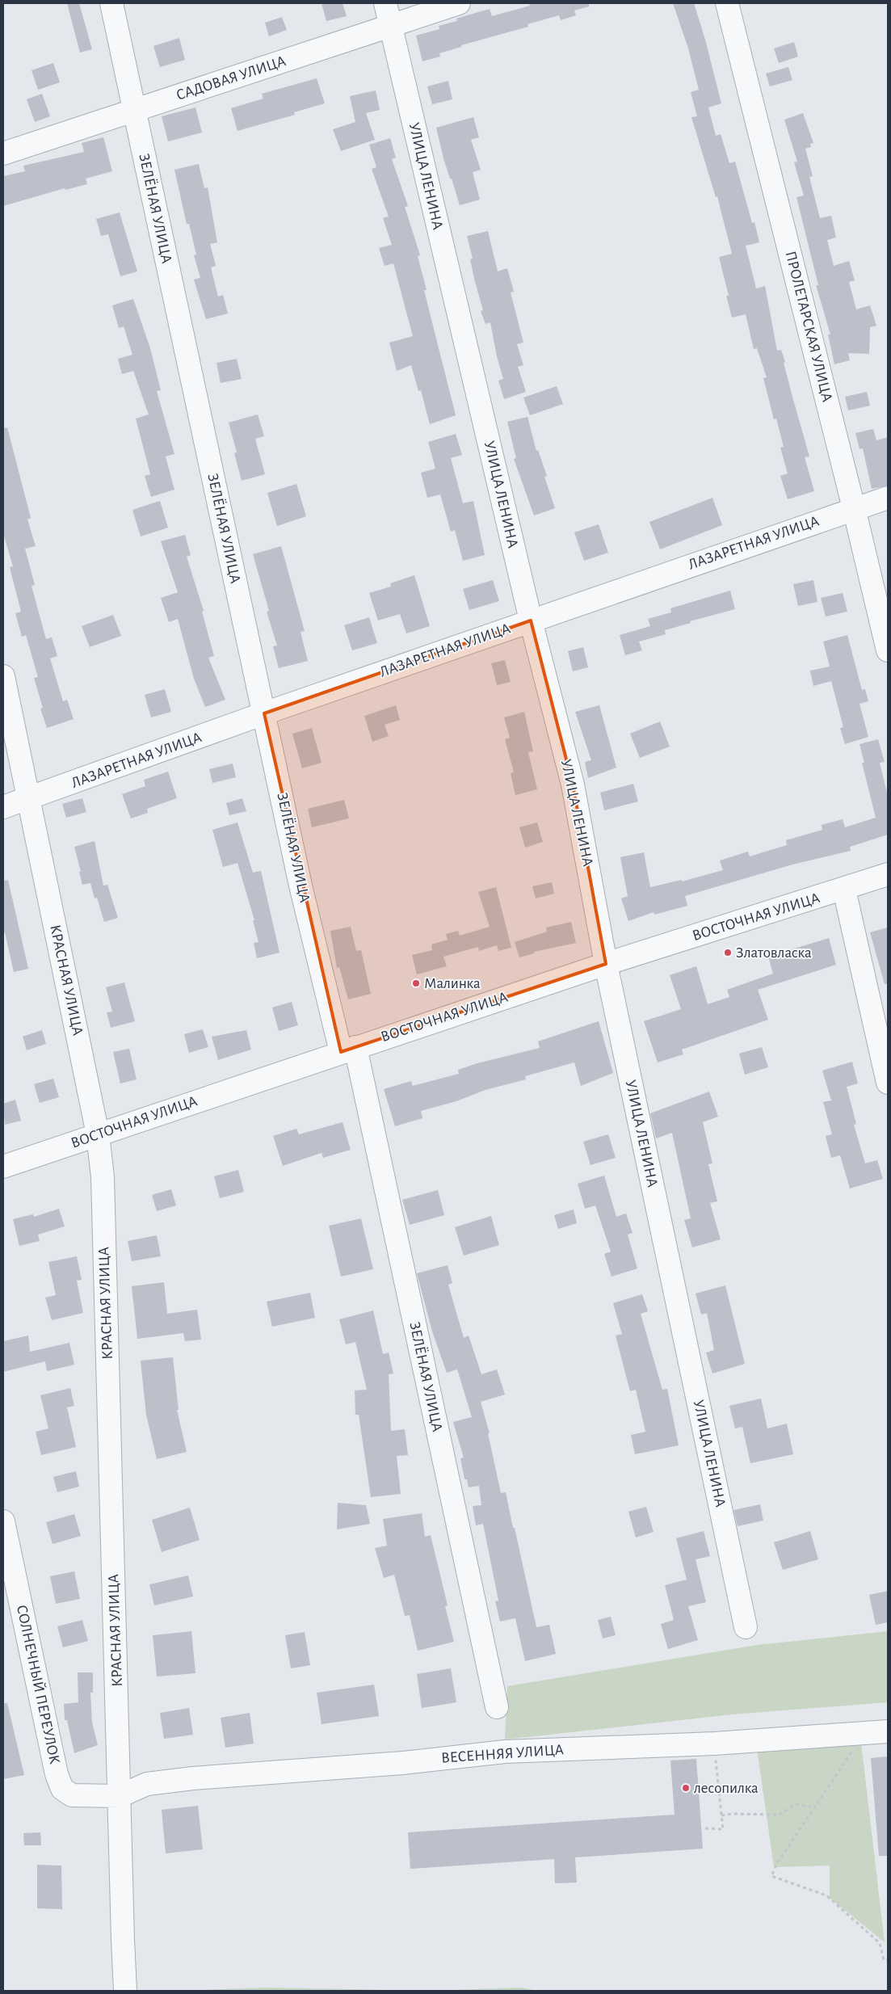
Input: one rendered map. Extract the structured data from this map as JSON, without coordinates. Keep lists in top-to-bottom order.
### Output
{
  "streets": {
    "street": [
      "САДОВАЯ УЛИЦА",
      "УЛИЦА ЛЕНИНА",
      "ЗЕЛЁНАЯ УЛИЦА",
      "ПРОЛЕТАРСКАЯ УЛИЦА",
      "ЛАЗАРЕТНАЯ УЛИЦА",
      "ВОСТОЧНАЯ УЛИЦА",
      "КРАСНАЯ УЛИЦА",
      "СОЛНЕЧНЫЙ ПЕРЕУЛОК",
      "ВЕСЕННЯЯ УЛИЦА"
    ]
  },
  "crossings": [
    ["САДОВАЯ УЛИЦА", "УЛИЦА ЛЕНИНА"],
    ["САДОВАЯ УЛИЦА", "ЗЕЛЁНАЯ УЛИЦА"],
    ["УЛИЦА ЛЕНИНА", "ЛАЗАРЕТНАЯ УЛИЦА"],
    ["УЛИЦА ЛЕНИНА", "ВОСТОЧНАЯ УЛИЦА"],
    ["ЗЕЛЁНАЯ УЛИЦА", "ЛАЗАРЕТНАЯ УЛИЦА"],
    ["ЗЕЛЁНАЯ УЛИЦА", "ВОСТОЧНАЯ УЛИЦА"],
    ["ПРОЛЕТАРСКАЯ УЛИЦА", "ЛАЗАРЕТНАЯ УЛИЦА"],
    ["ЛАЗАРЕТНАЯ УЛИЦА", "КРАСНАЯ УЛИЦА"],
    ["ВОСТОЧНАЯ УЛИЦА", "КРАСНАЯ УЛИЦА"],
    ["КРАСНАЯ УЛИЦА", "СОЛНЕЧНЫЙ ПЕРЕУЛОК"],
    ["КРАСНАЯ УЛИЦА", "ВЕСЕННЯЯ УЛИЦА"],
    ["СОЛНЕЧНЫЙ ПЕРЕУЛОК", "ВЕСЕННЯЯ УЛИЦА"]
  ],
  "places": ["Златовласка", "Малинка", "лесопилка"]
}
